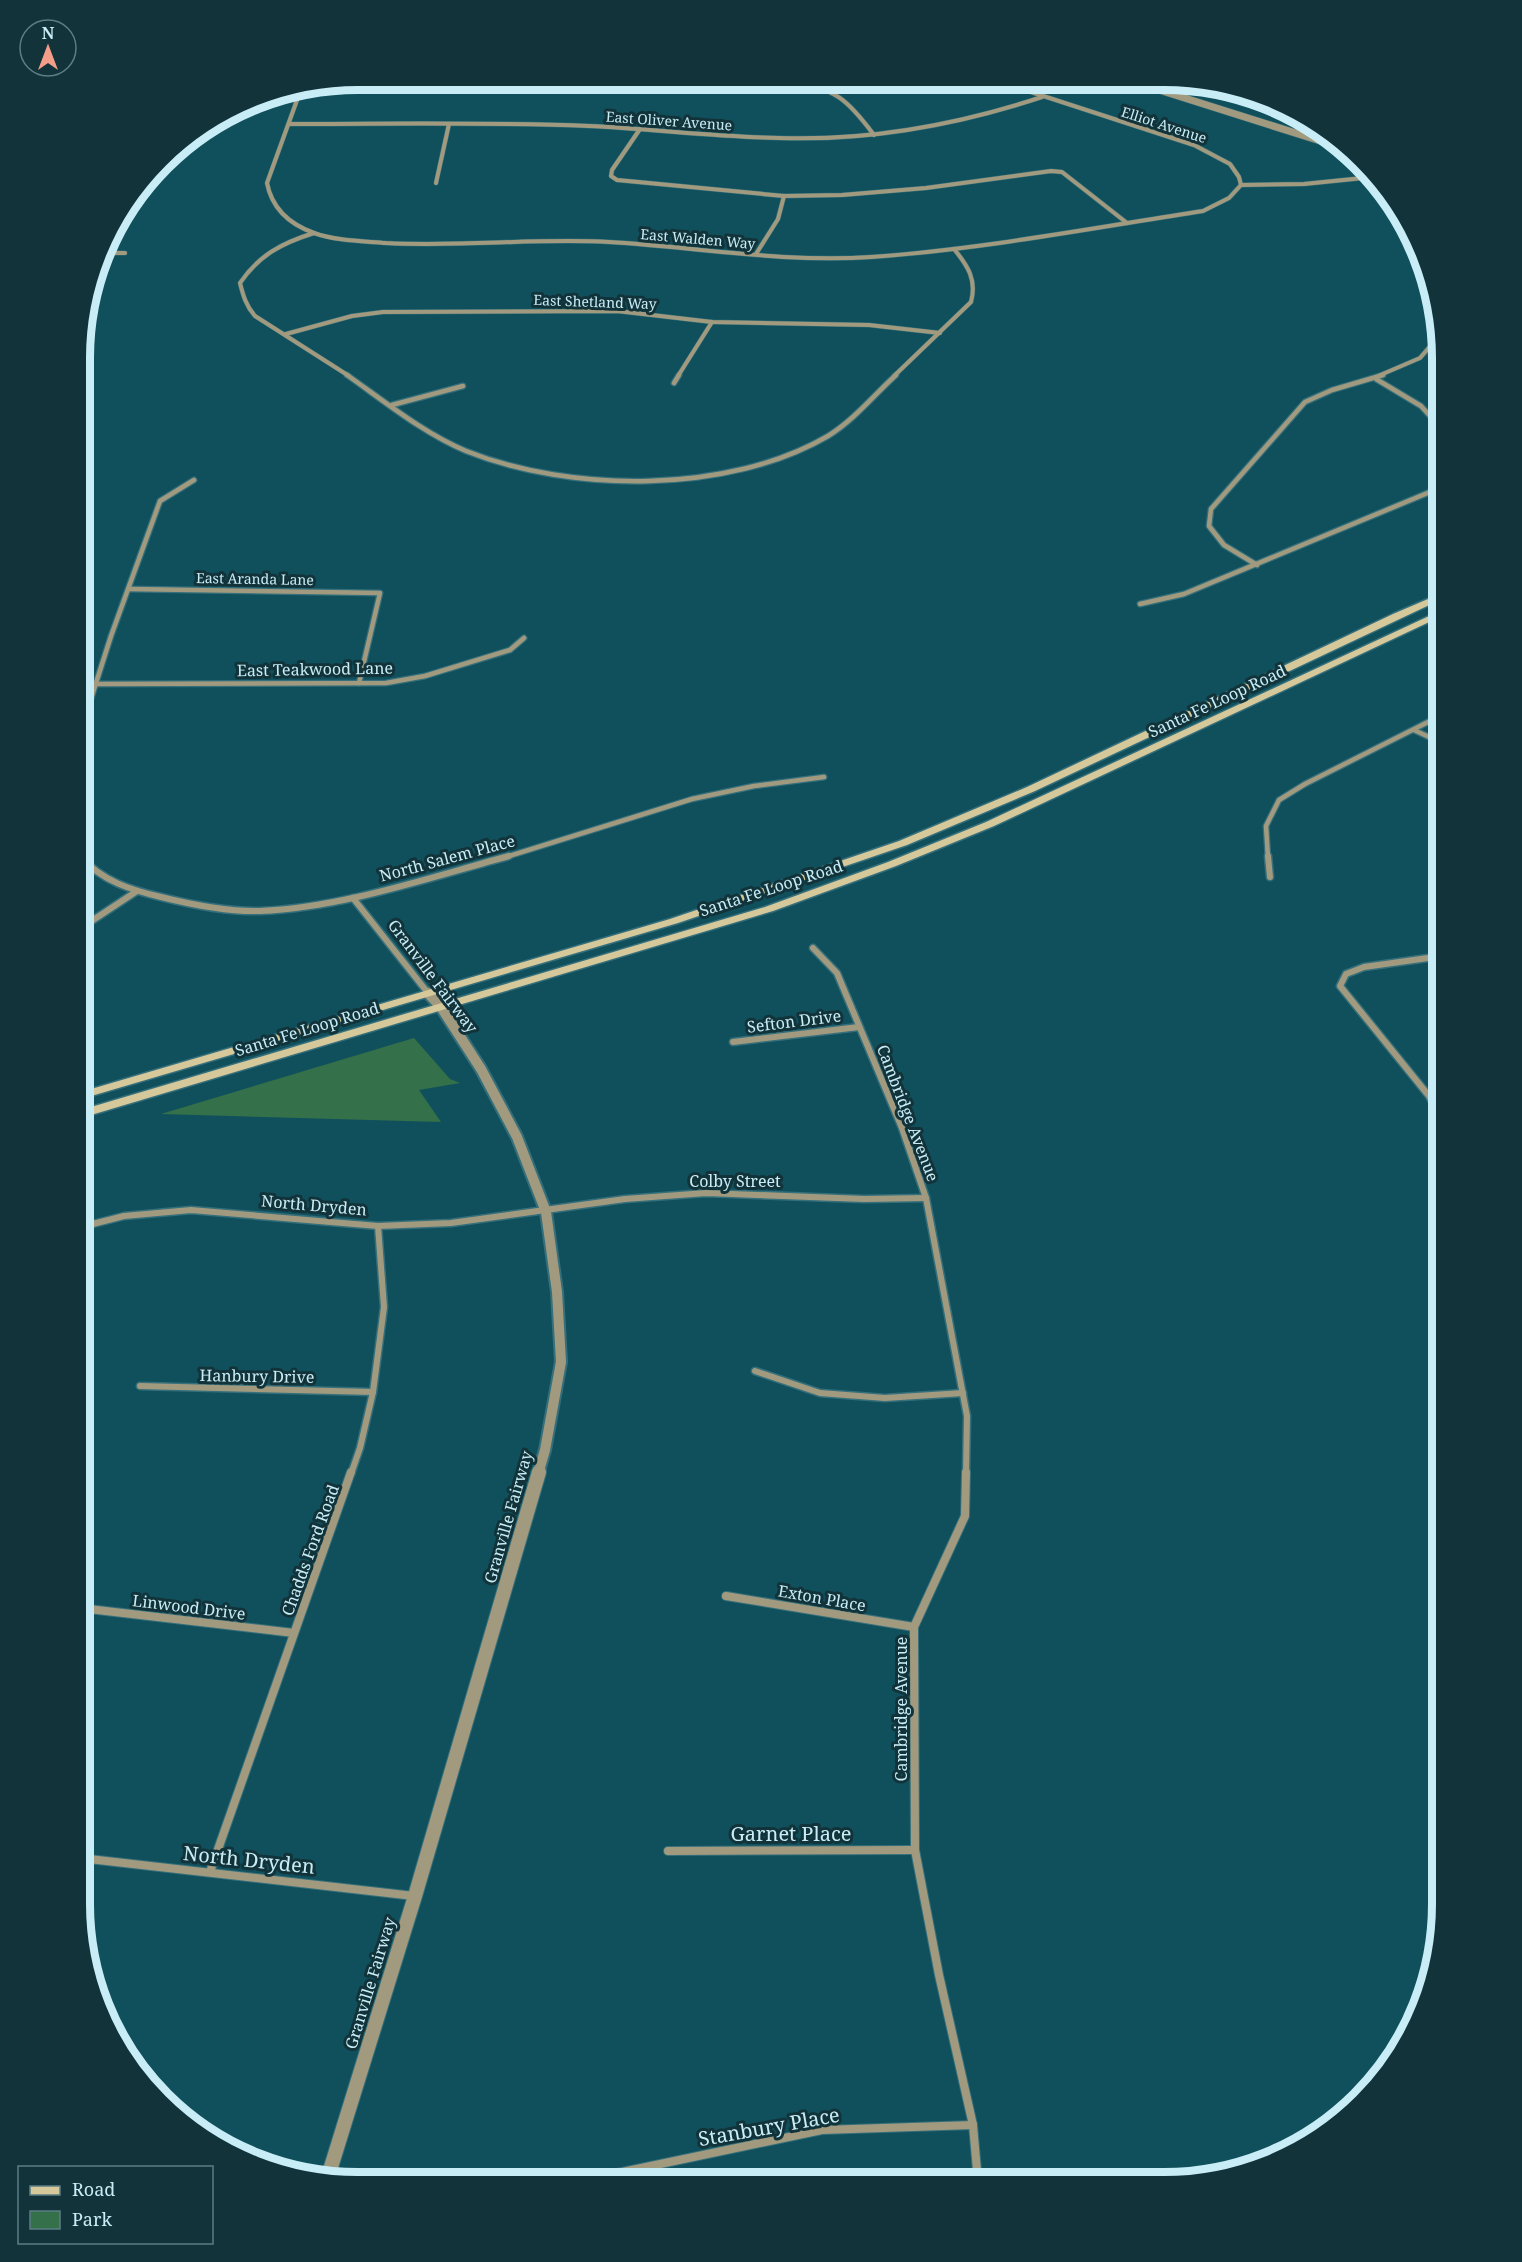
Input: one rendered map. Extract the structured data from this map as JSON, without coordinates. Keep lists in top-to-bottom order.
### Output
{
  "streets": {
    "main road": ["Santa Fe Loop Road"],
    "street": [
      "East Oliver Avenue",
      "Elliot Avenue",
      "East Walden Way",
      "East Shetland Way",
      "East Aranda Lane",
      "East Teakwood Lane",
      "North Salem Place",
      "Granville Fairway",
      "Sefton Drive",
      "Cambridge Avenue",
      "Colby Street",
      "North Dryden",
      "Hanbury Drive",
      "Chadds Ford Road",
      "Exton Place",
      "Linwood Drive",
      "Garnet Place",
      "Stanbury Place"
    ]
  },
  "crossings": [
    ["East Oliver Avenue", "Elliot Avenue"],
    ["East Oliver Avenue", "East Walden Way"],
    ["Elliot Avenue", "East Walden Way"],
    ["East Aranda Lane", "East Teakwood Lane"],
    ["Santa Fe Loop Road", "Granville Fairway"],
    ["North Salem Place", "Granville Fairway"],
    ["Granville Fairway", "Colby Street"],
    ["Granville Fairway", "North Dryden"],
    ["Sefton Drive", "Cambridge Avenue"],
    ["Cambridge Avenue", "Colby Street"],
    ["Cambridge Avenue", "Exton Place"],
    ["Cambridge Avenue", "Garnet Place"],
    ["Cambridge Avenue", "Stanbury Place"],
    ["Colby Street", "North Dryden"],
    ["North Dryden", "Chadds Ford Road"],
    ["Hanbury Drive", "Chadds Ford Road"],
    ["Chadds Ford Road", "Linwood Drive"]
  ],
  "legend": ["Road", "Park"],
  "north": "top"
}
